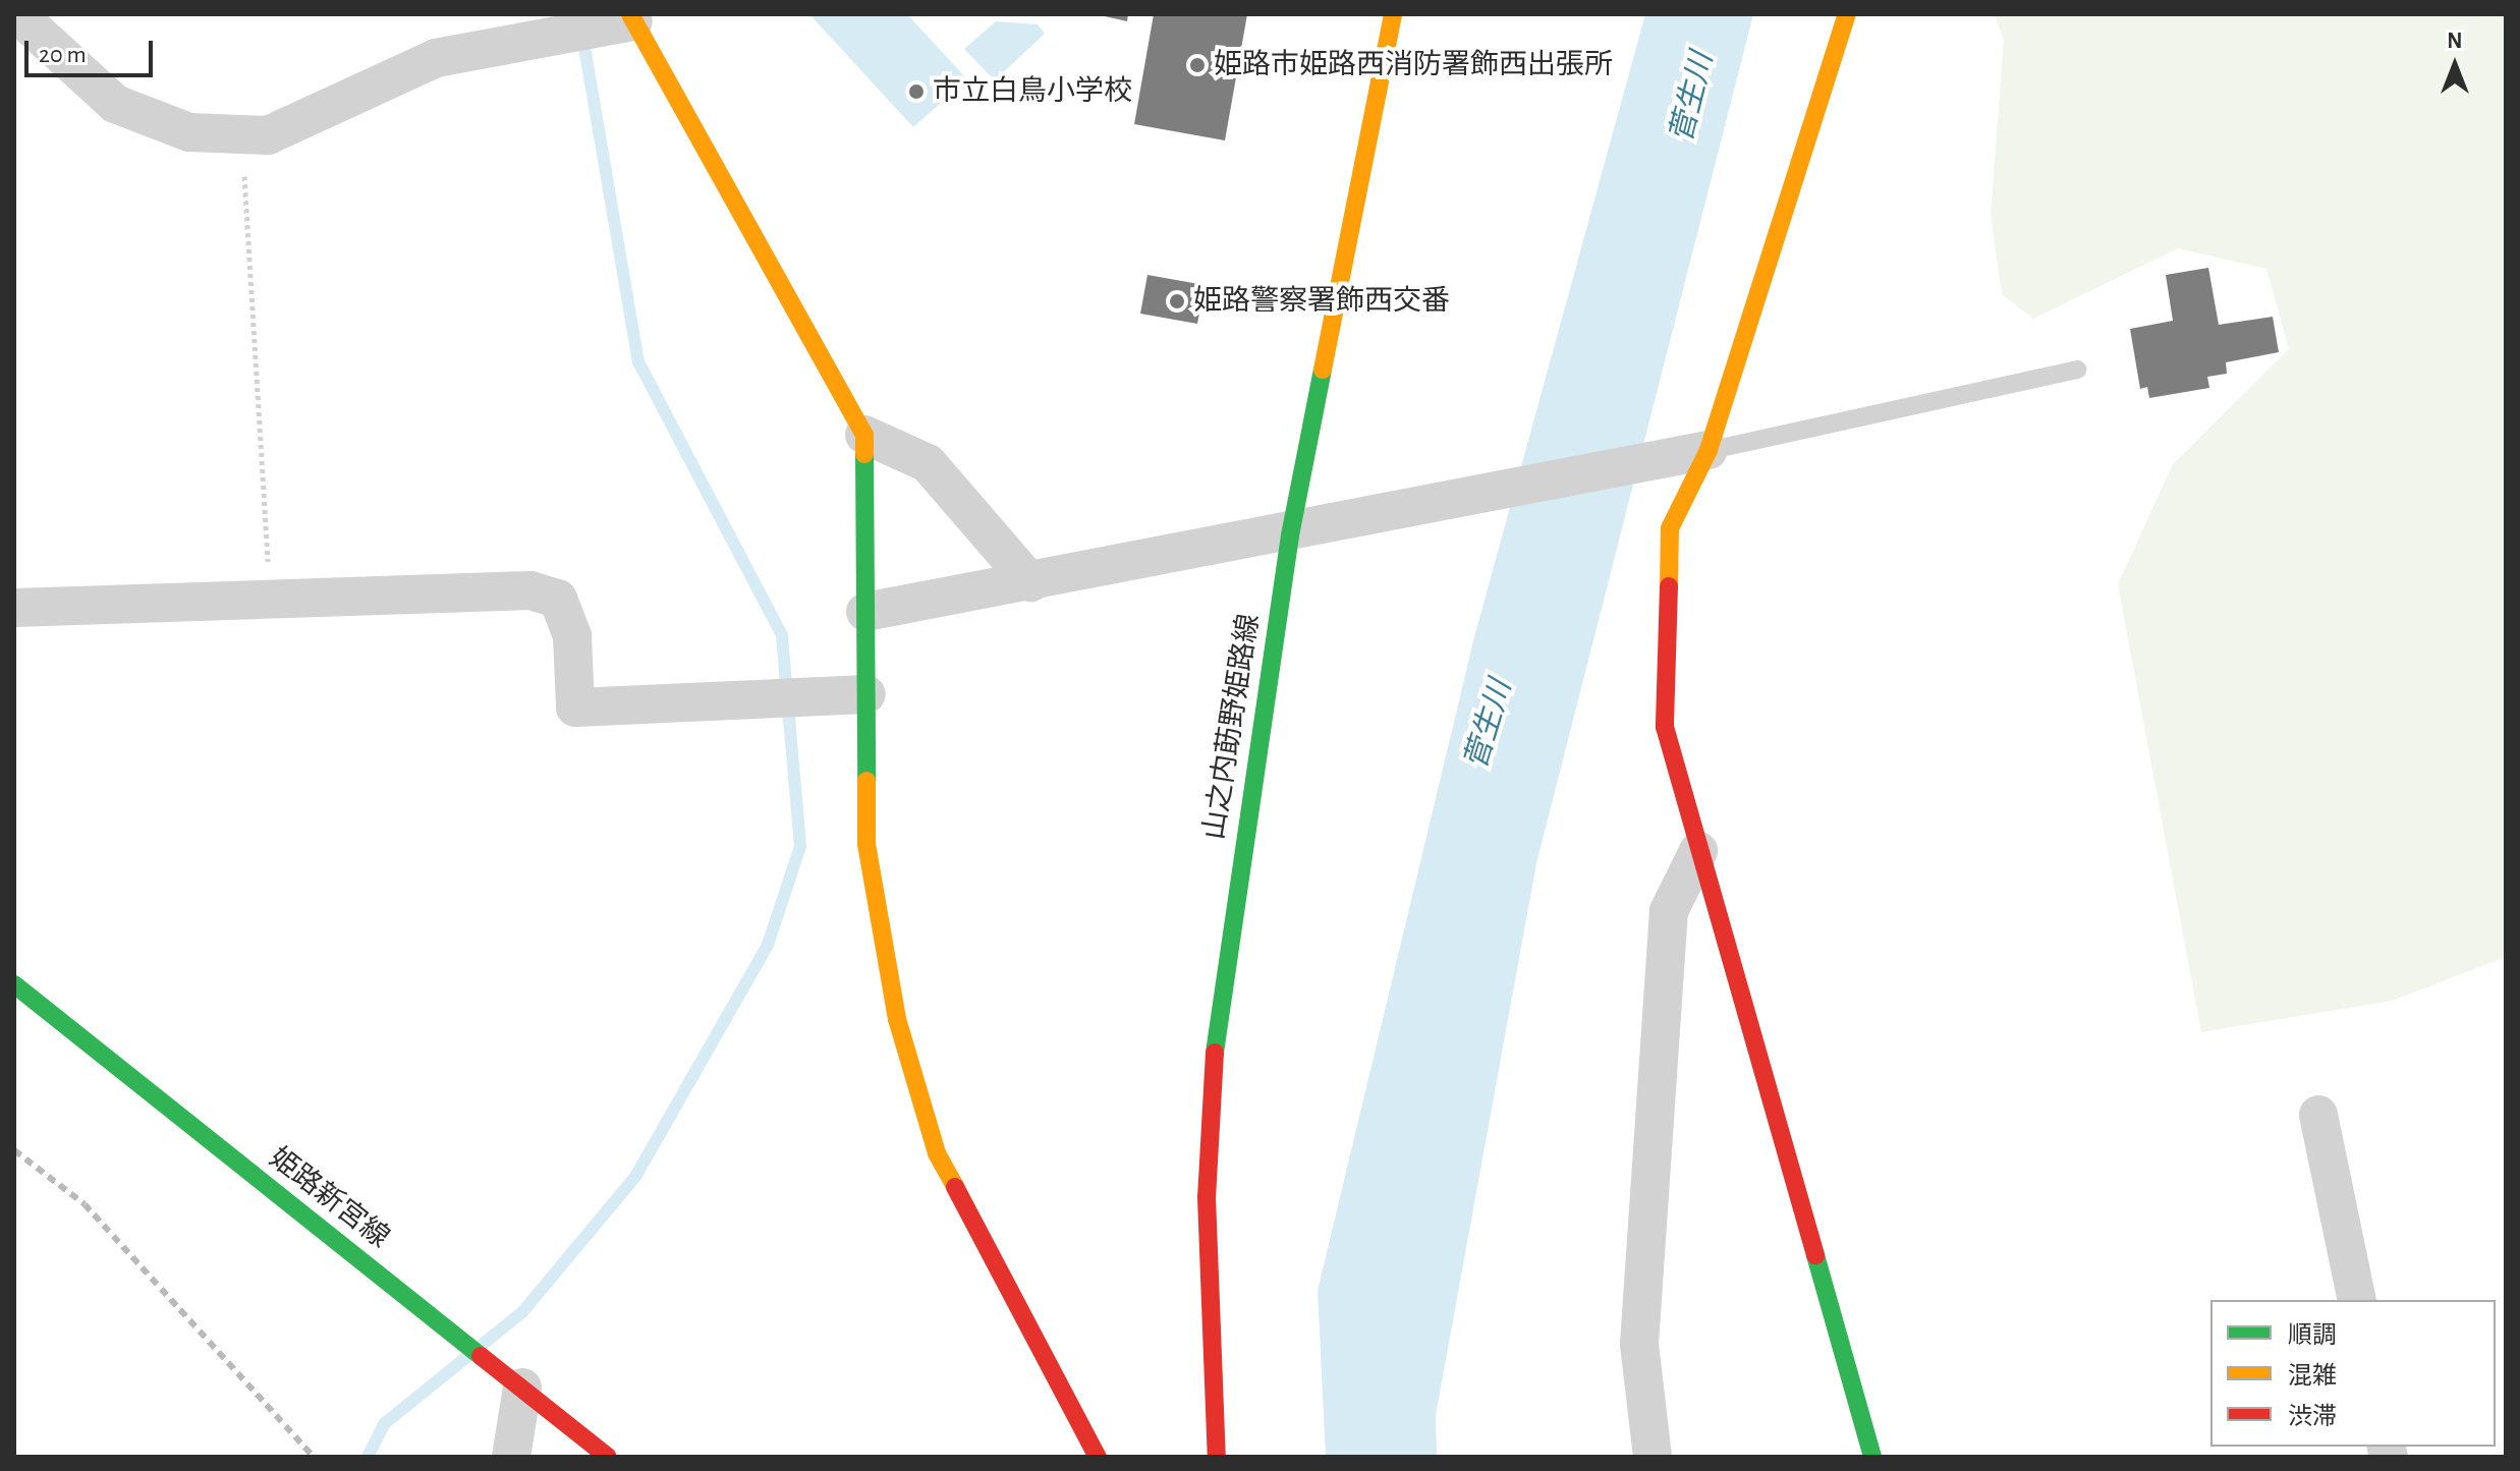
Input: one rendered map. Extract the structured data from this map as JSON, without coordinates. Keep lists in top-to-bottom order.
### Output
{
  "streets": {
    "street": ["山之内莇野姫路線", "姫路新宮線"]
  },
  "water": ["菅生川"],
  "places": ["姫路市姫路西消防署飾西出張所", "市立白鳥小学校", "姫路警察署飾西交番"],
  "legend": ["順調", "混雑", "渋滞"],
  "scale_bar": "20 m",
  "north": "top"
}
